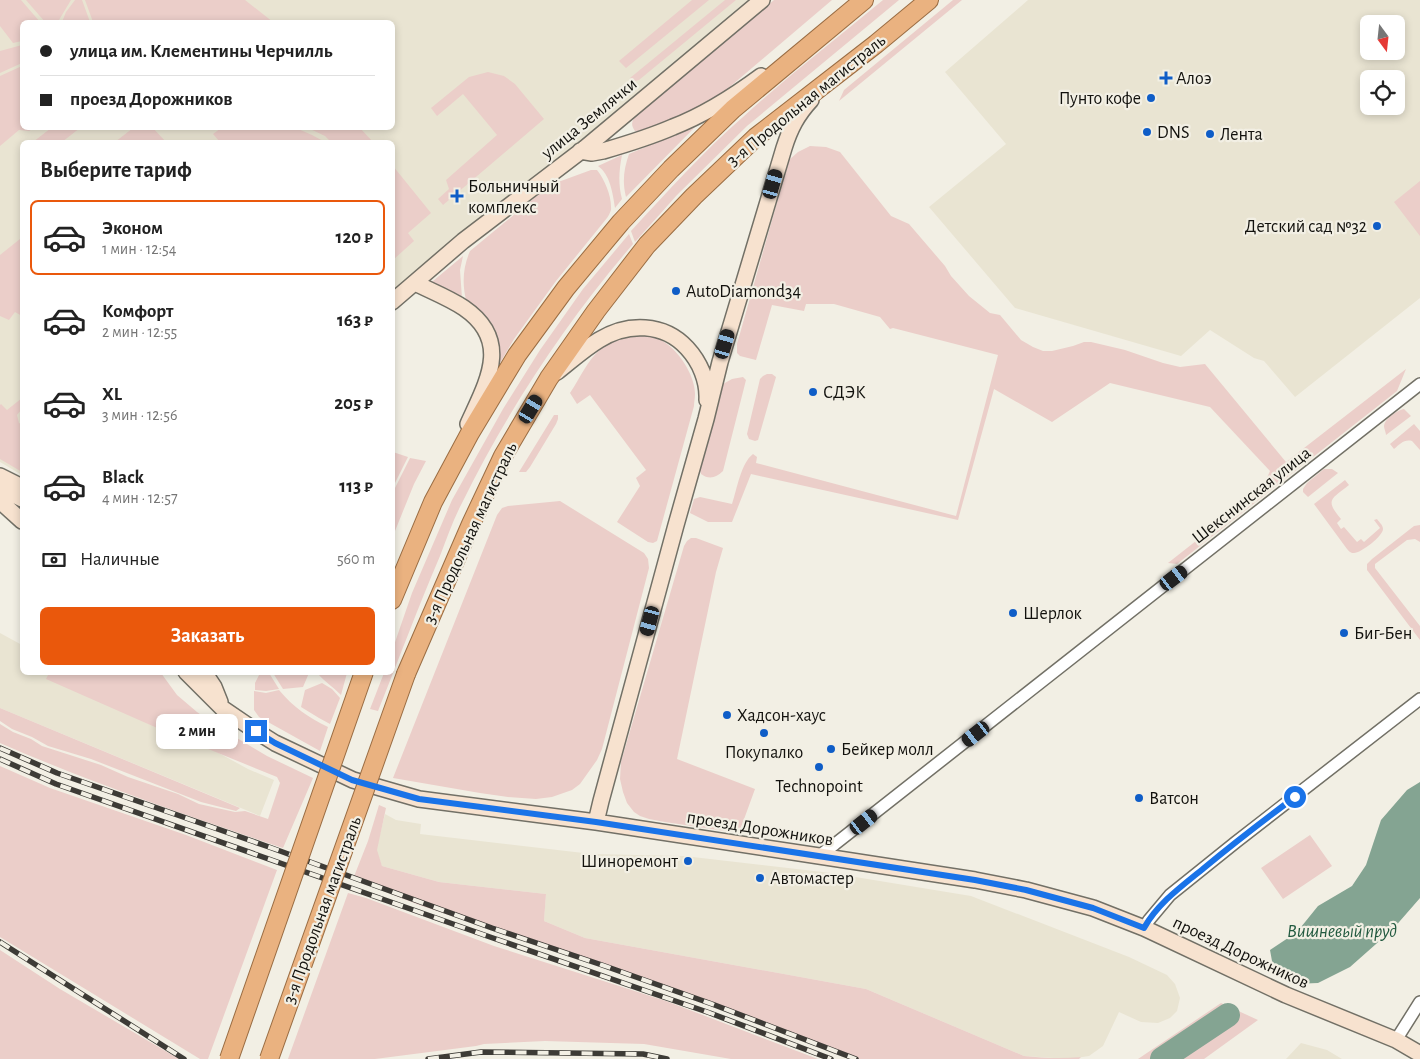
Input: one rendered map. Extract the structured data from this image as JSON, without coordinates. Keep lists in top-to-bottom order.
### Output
{
  "streets": {
    "highway": ["3-я Продольная магистраль"],
    "main road": ["улица Землячки", "проезд Дорожников"],
    "street": ["Шекснинская улица"]
  },
  "crossings": [
    ["Шекснинская улица", "проезд Дорожников"]
  ],
  "water": ["Вишневый пруд"],
  "places": {
    "health": ["Алоэ", "Больничный комплекс"],
    "other": [
      "Пунто кофе",
      "DNS",
      "Лента",
      "Детский сад №32",
      "AutoDiamond34",
      "СДЭК",
      "Шерлок",
      "Биг-Бен",
      "Хадсон-хаус",
      "Покупалко",
      "Бейкер молл",
      "Technopoint",
      "Ватсон",
      "Шиноремонт",
      "Автомастер"
    ]
  },
  "north": "bottom",
  "page": {
    "banner": ["улица им. Клементины Черчилль", "проезд Дорожников"],
    "heading": "Выберите тариф",
    "list": [
      {
        "name": "Эконом",
        "note": "1 мин · 12:54",
        "value": "120 ₽"
      },
      {
        "name": "Комфорт",
        "note": "2 мин · 12:55",
        "value": "163 ₽"
      },
      {
        "name": "XL",
        "note": "3 мин · 12:56",
        "value": "205 ₽"
      },
      {
        "name": "Black",
        "note": "4 мин · 12:57",
        "value": "113 ₽"
      }
    ],
    "pay": ["Наличные", "560 m"],
    "buttons": "Заказать",
    "bubble": "2 мин"
  }
}
